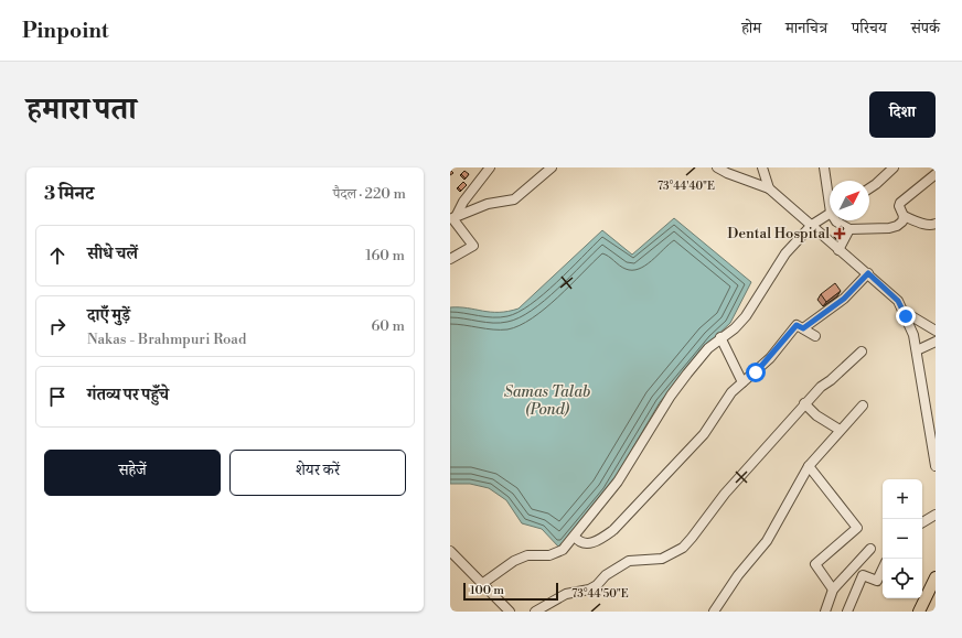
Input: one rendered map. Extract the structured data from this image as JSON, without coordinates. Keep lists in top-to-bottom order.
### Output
{
  "water": ["Samas Talab (Pond)"],
  "places": {
    "health": ["Dental Hospital"]
  },
  "scale_bar": "100 m",
  "north": "top right",
  "page": {
    "header": "Pinpoint",
    "nav": [
      "होम",
      "मानचित्र",
      "परिचय",
      "संपर्क"
    ],
    "title": "हमारा पता",
    "buttons": [
      "दिशा",
      ["सहेजें", "शेयर करें"]
    ],
    "heading": ["3 मिनट", "पैदल · 220 m"],
    "list": [
      ["सीधे चलें", "160 m"],
      ["दाएँ मुड़ें", "Nakas - Brahmpuri Road", "60 m"],
      "गंतव्य पर पहुँचे"
    ],
    "map_buttons": ["+", "−"],
    "scale": "100 m"
  },
  "coordinates": ["73°44'40\"E", "73°44'50\"E"]
}
